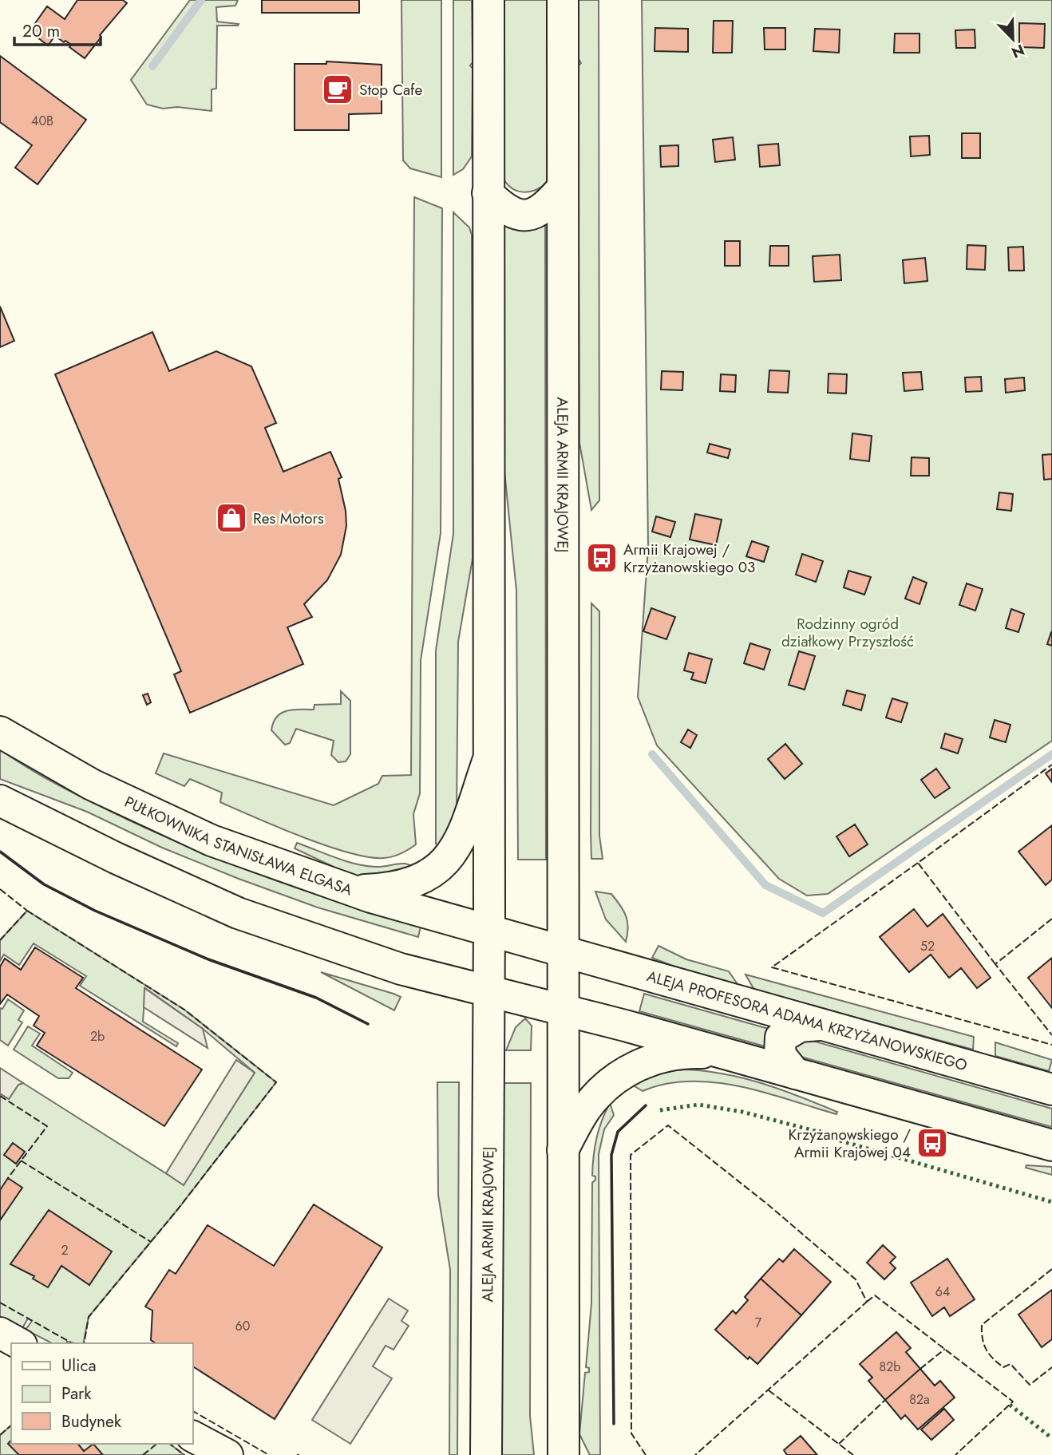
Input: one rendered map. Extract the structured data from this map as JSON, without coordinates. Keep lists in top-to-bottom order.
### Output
{
  "streets": {
    "main road": ["ALEJA ARMII KRAJOWEJ", "PUŁKOWNIKA STANISŁAWA ELGASA", "ALEJA PROFESORA ADAMA KRZYŻANOWSKIEGO"]
  },
  "crossings": [
    ["ALEJA ARMII KRAJOWEJ", "PUŁKOWNIKA STANISŁAWA ELGASA"],
    ["ALEJA ARMII KRAJOWEJ", "ALEJA PROFESORA ADAMA KRZYŻANOWSKIEGO"]
  ],
  "parks": ["Rodzinny ogród działkowy Przyszłość"],
  "places": {
    "cafe": ["Stop Cafe"],
    "shop": ["Res Motors"],
    "bus stop": ["Armii Krajowej / Krzyżanowskiego 03", "Krzyżanowskiego / Armii Krajowej 04"]
  },
  "house_numbers": [
    "40B",
    "52",
    "2b",
    "2",
    "64",
    "7",
    "60",
    "82b",
    "82a"
  ],
  "legend": ["Ulica", "Park", "Budynek"],
  "scale_bar": "20 m",
  "north": "bottom right"
}
